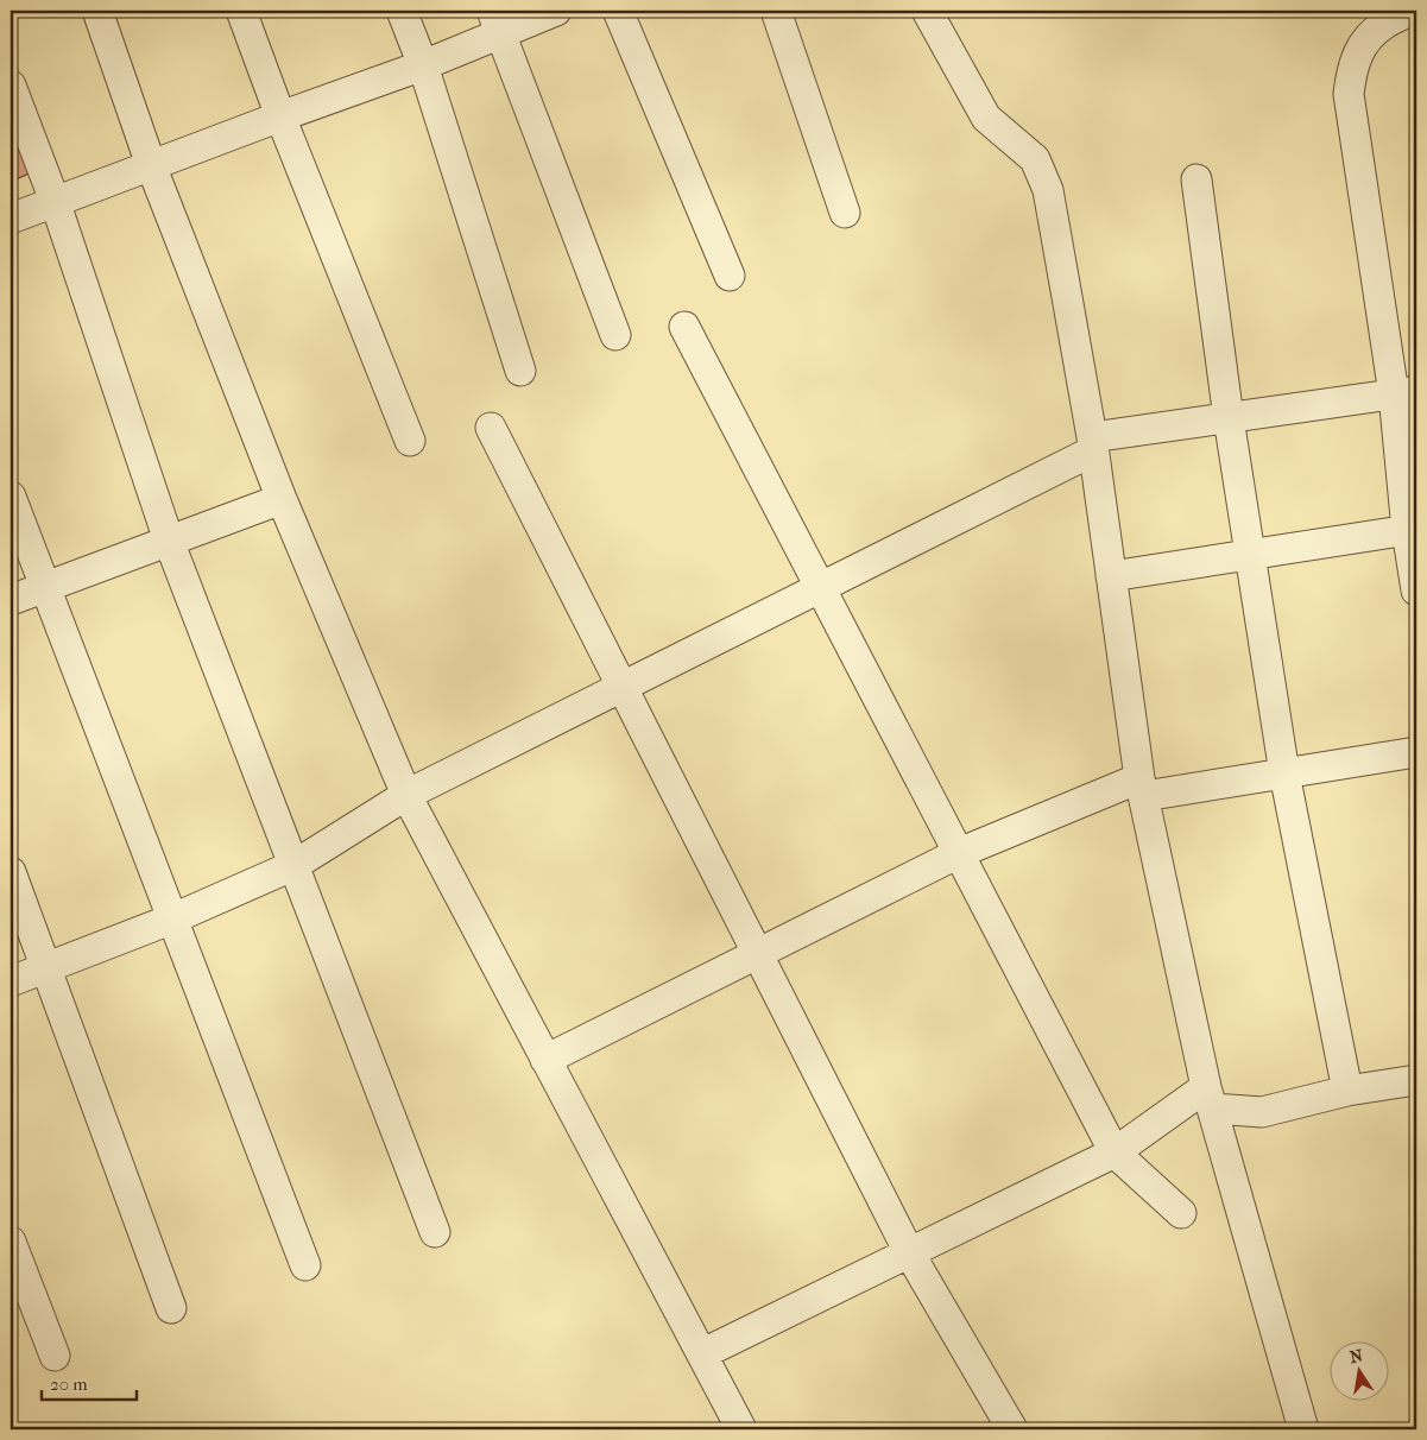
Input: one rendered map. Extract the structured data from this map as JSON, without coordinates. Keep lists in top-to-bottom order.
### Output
{
  "scale_bar": "20 m",
  "north": "top"
}
